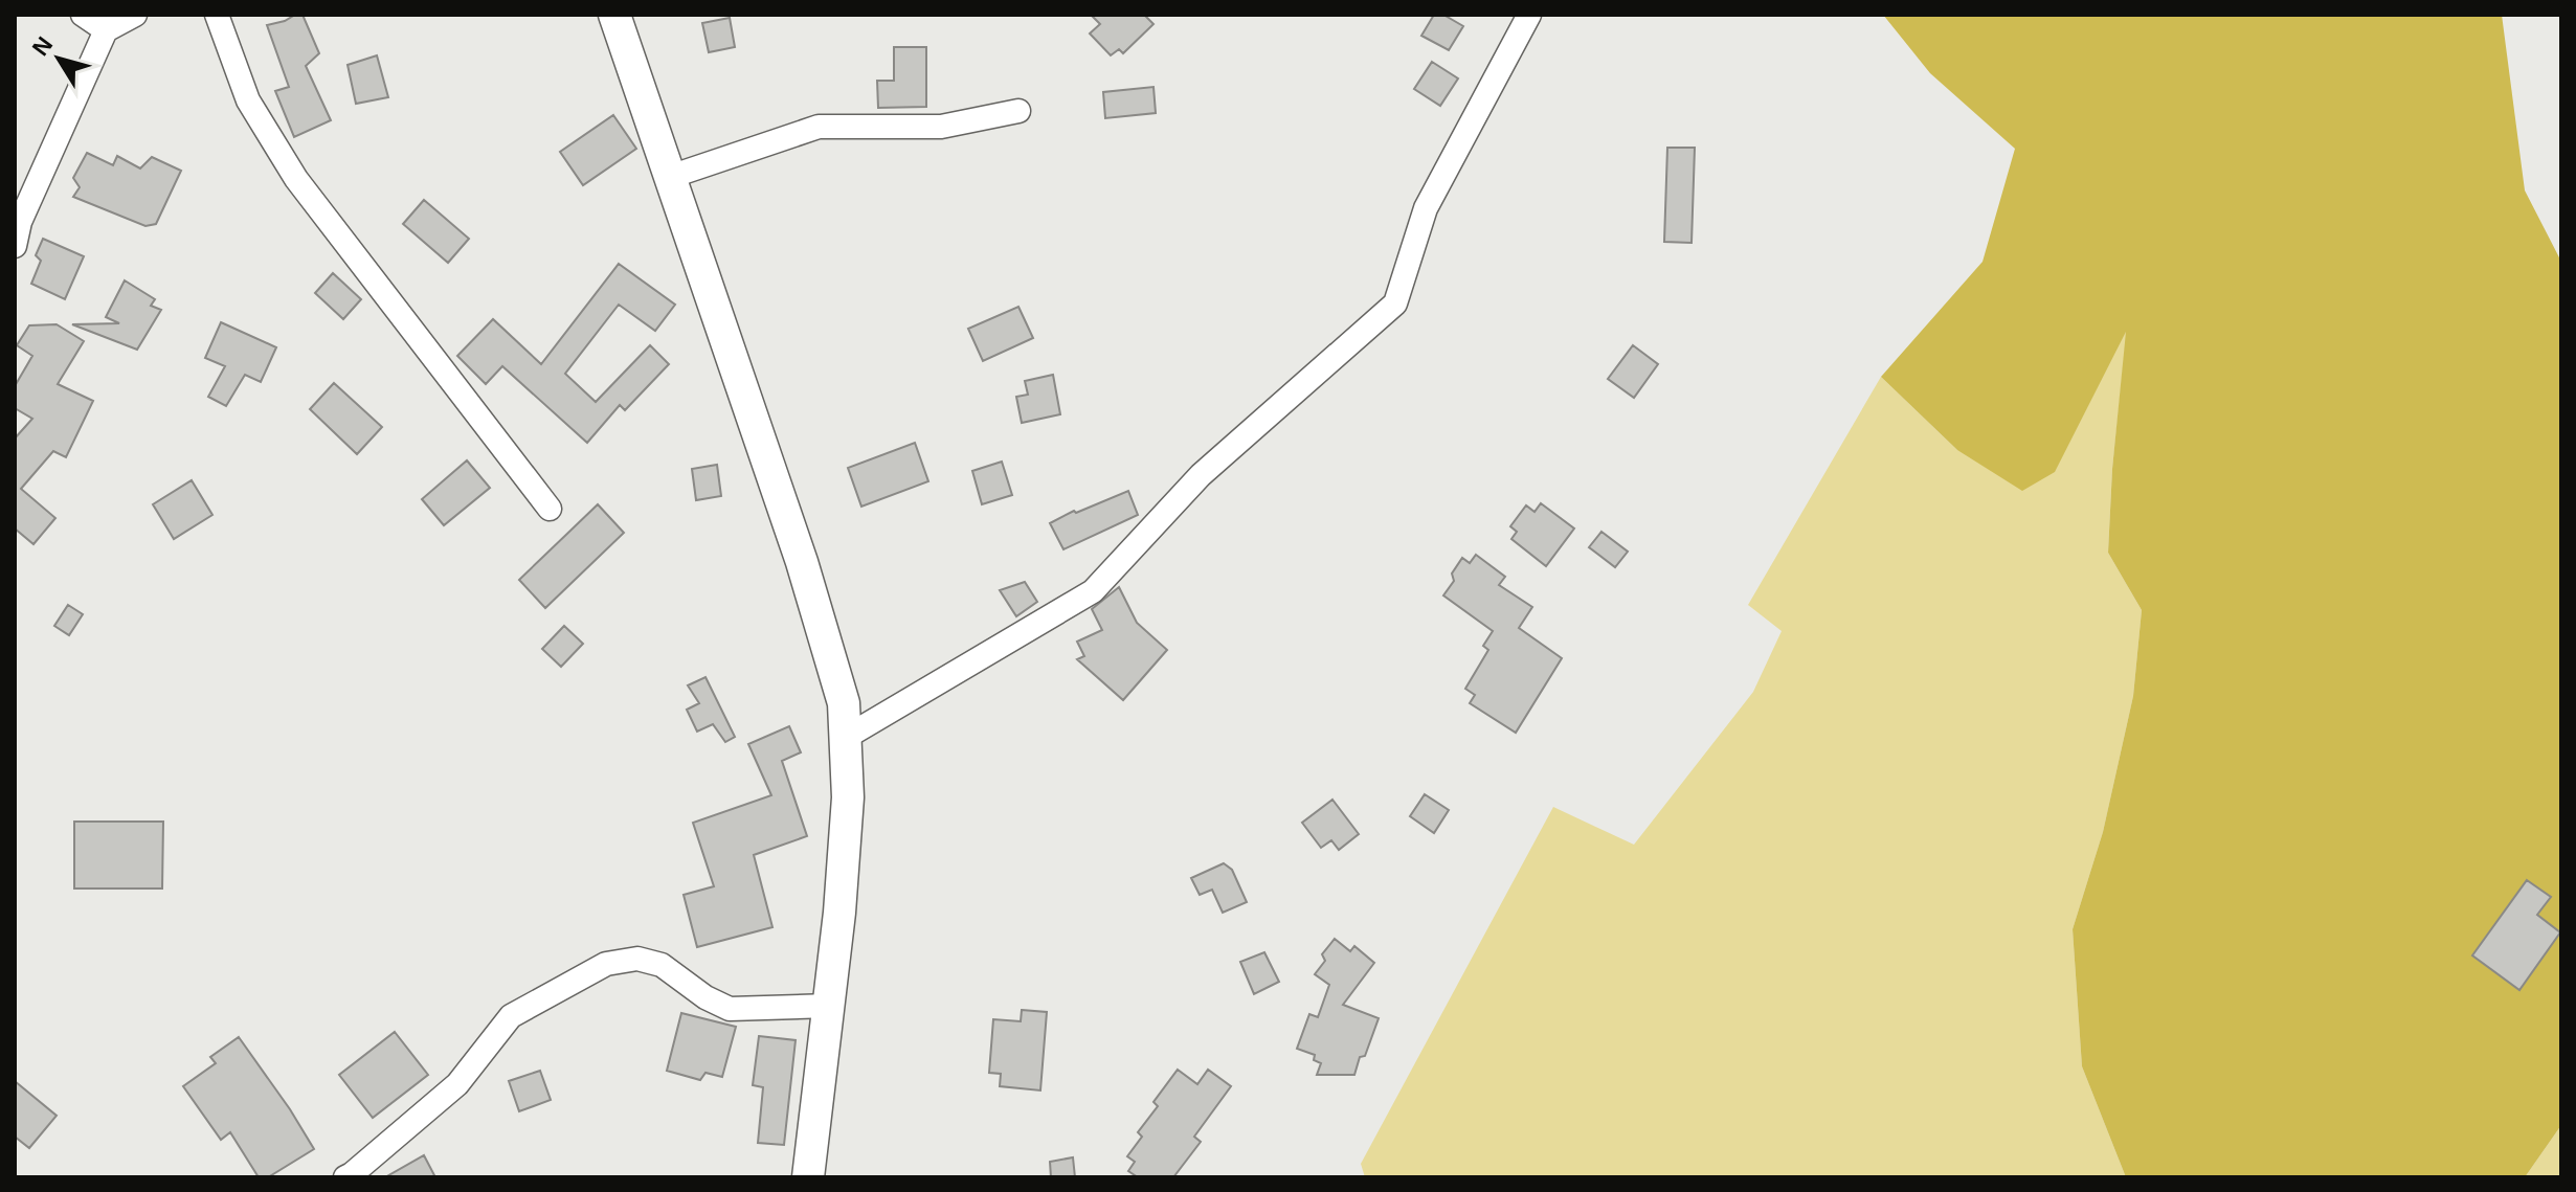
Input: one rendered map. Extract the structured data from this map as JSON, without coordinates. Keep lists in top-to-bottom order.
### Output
{
  "north": "top left"
}
